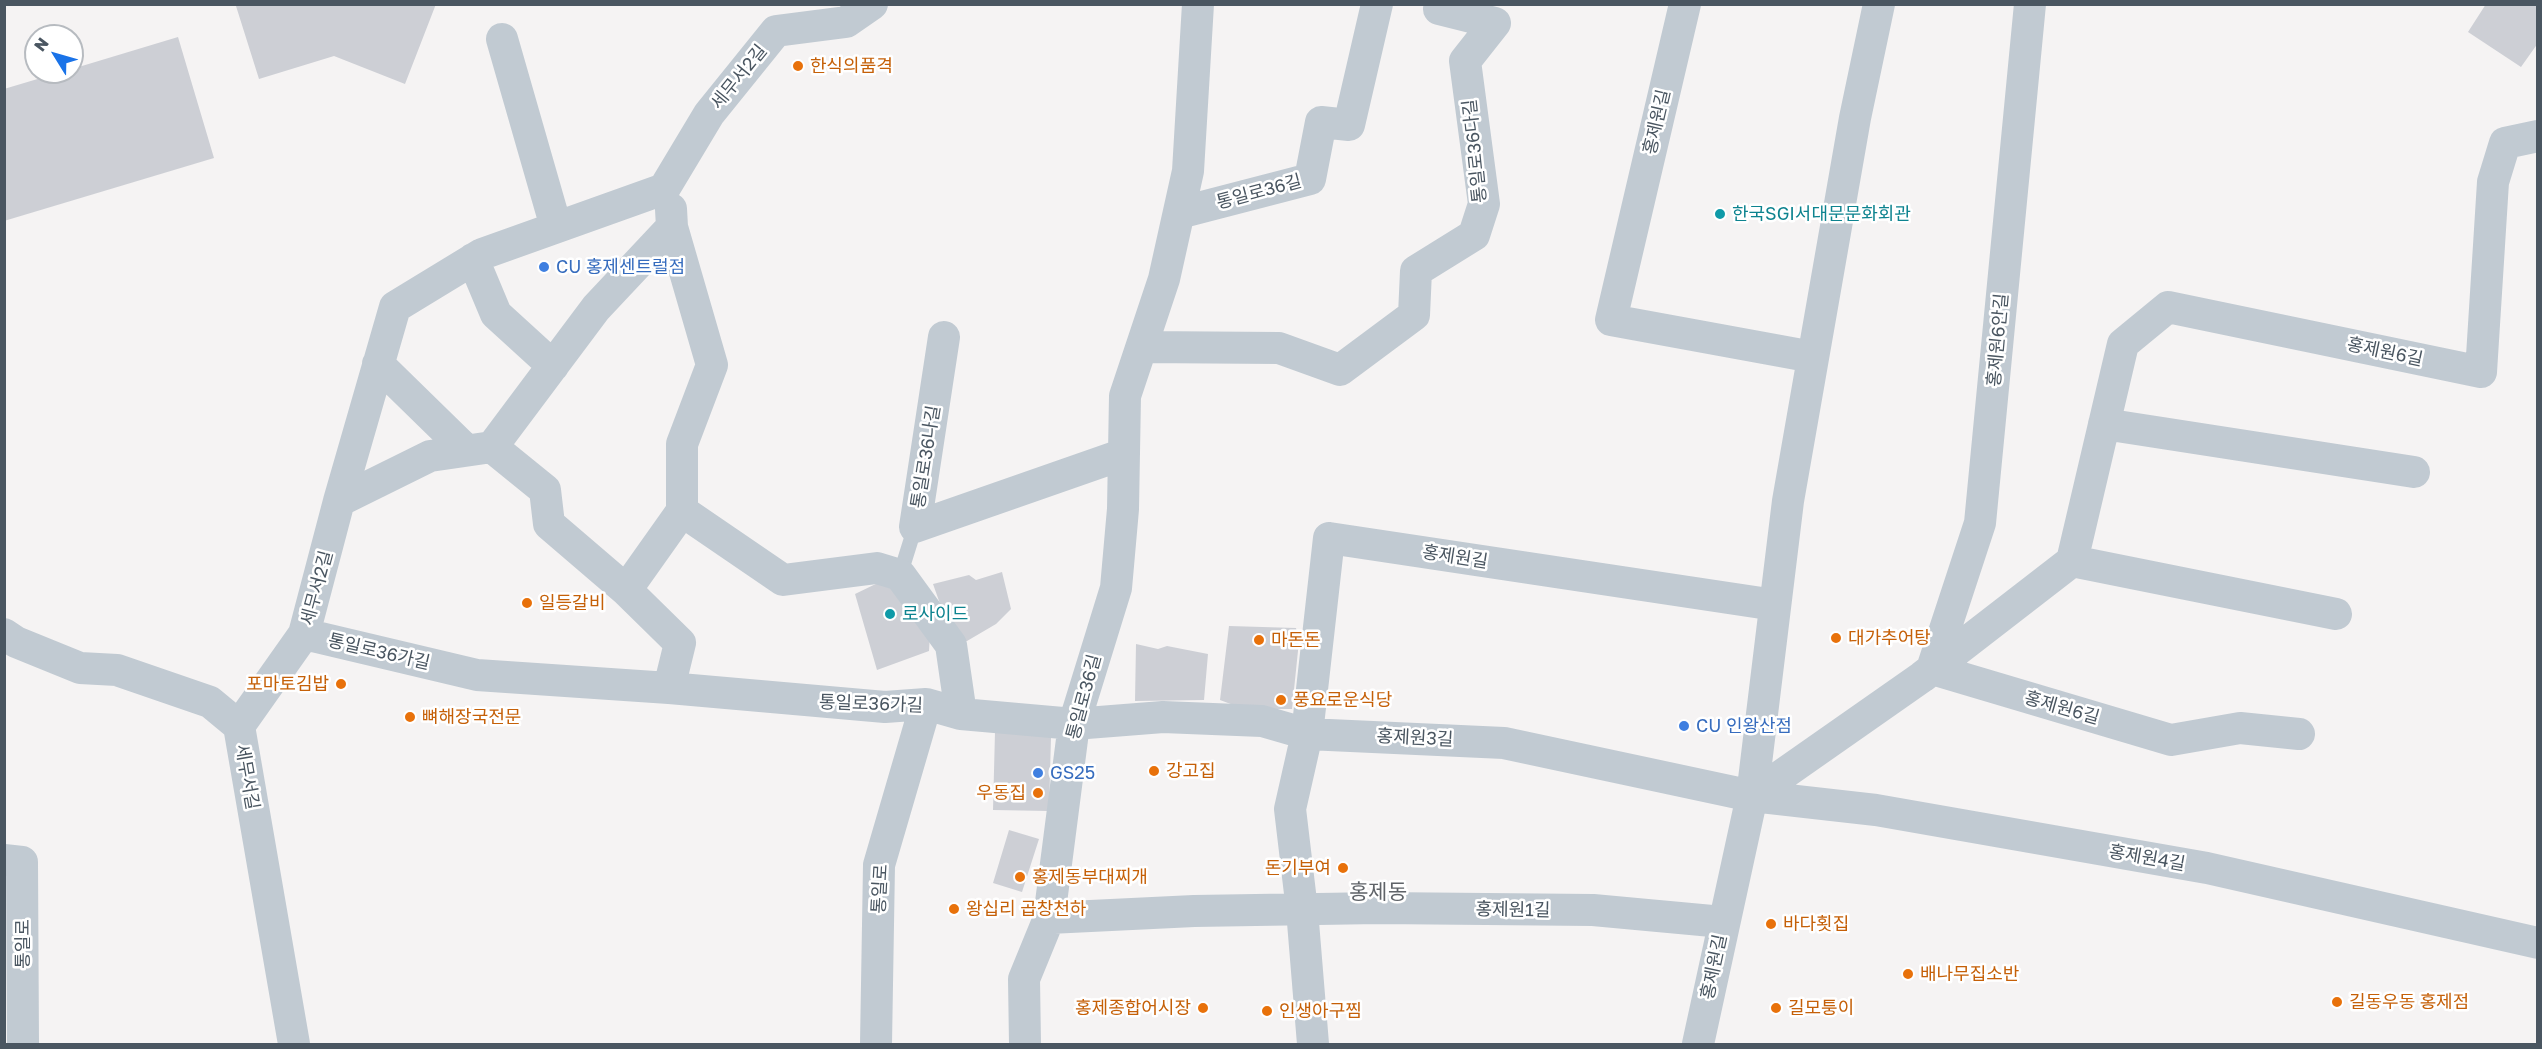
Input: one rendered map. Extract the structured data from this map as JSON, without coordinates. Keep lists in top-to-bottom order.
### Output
{
  "streets": {
    "street": [
      "세무서2길",
      "홍제원길",
      "통일로36다길",
      "통일로36길",
      "홍제원6안길",
      "홍제원6길",
      "통일로36나길",
      "통일로36가길",
      "홍제원3길",
      "세무서길",
      "홍제원4길",
      "통일로",
      "홍제원1길"
    ]
  },
  "crossings": [
    ["세무서2길", "통일로36가길"],
    ["세무서2길", "세무서길"],
    ["홍제원길", "홍제원3길"],
    ["홍제원길", "홍제원4길"],
    ["홍제원길", "홍제원1길"],
    ["통일로36다길", "통일로36길"],
    ["통일로36길", "통일로36가길"],
    ["통일로36길", "홍제원3길"],
    ["통일로36길", "홍제원1길"],
    ["홍제원6안길", "홍제원6길"],
    ["통일로36가길", "홍제원3길"],
    ["통일로36가길", "통일로"],
    ["홍제원3길", "홍제원4길"]
  ],
  "districts": ["홍제동"],
  "places": [
    "한식의품격",
    "한국SGI서대문문화회관",
    "CU 홍제센트럴점",
    "일등갈비",
    "로사이드",
    "대가추어탕",
    "마돈돈",
    "포마토김밥",
    "풍요로운식당",
    "뼈해장국전문",
    "CU 인왕산점",
    "강고집",
    "GS25",
    "우동집",
    "돈기부여",
    "홍제동부대찌개",
    "왕십리 곱창천하",
    "바다횟집",
    "배나무집소반",
    "길동우동 홍제점",
    "홍제종합어시장",
    "길모퉁이",
    "인생아구찜"
  ],
  "north": "top left"
}
